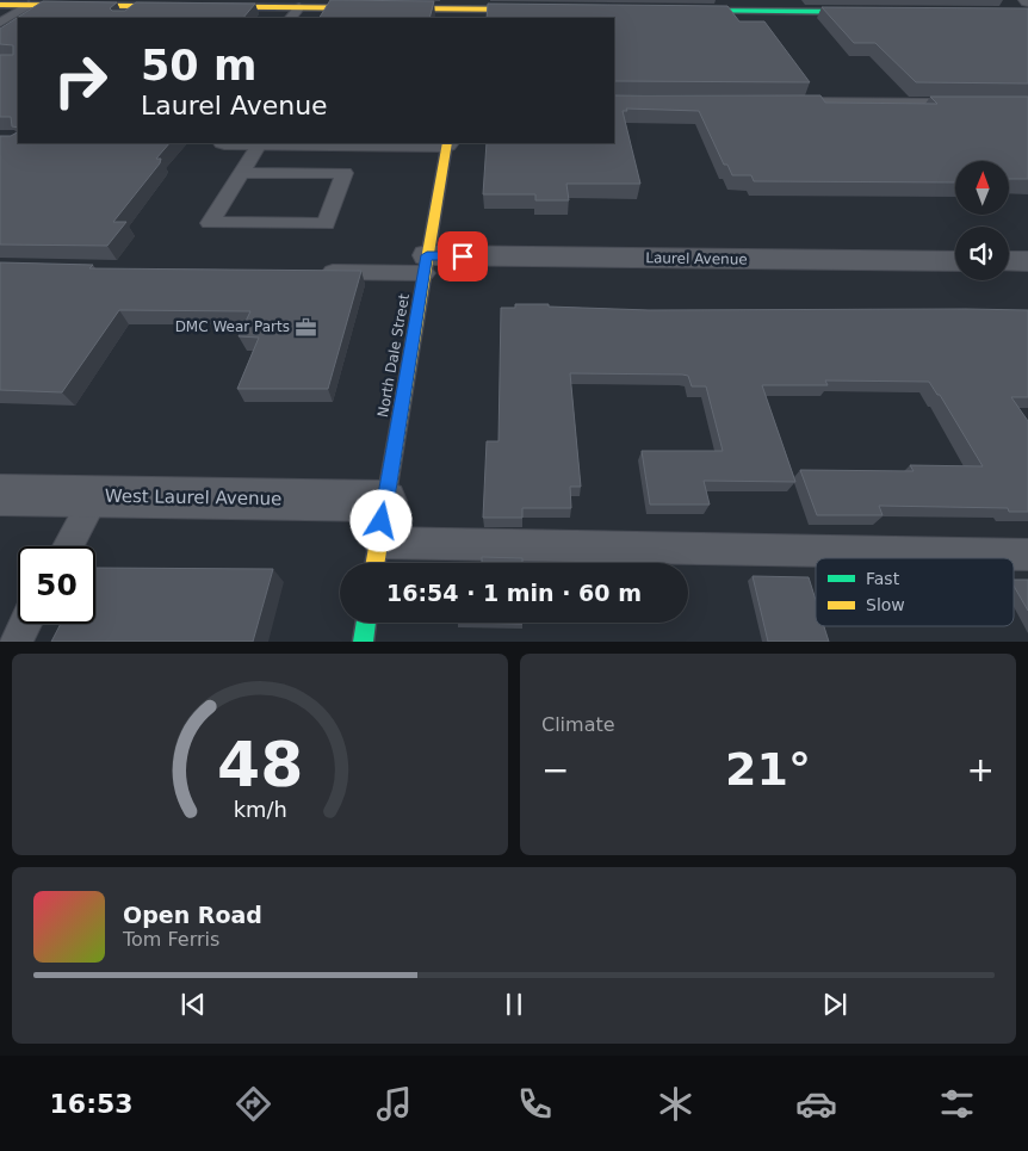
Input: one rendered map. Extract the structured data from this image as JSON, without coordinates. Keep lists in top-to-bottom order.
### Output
{
  "streets": {
    "street": ["Laurel Avenue", "North Dale Street", "West Laurel Avenue"]
  },
  "crossings": [
    ["Laurel Avenue", "North Dale Street"],
    ["North Dale Street", "West Laurel Avenue"]
  ],
  "places": {
    "office": ["DMC Wear Parts"]
  },
  "legend": ["Fast", "Slow"],
  "north": "top",
  "page": {
    "turn": ["50 m", "Laurel Avenue"],
    "limit": "50",
    "trip": "16:54 · 1 min · 60 m",
    "tile": "Climate",
    "heat": ["−", "21°", "+"],
    "song": ["Open Road", "Tom Ferris"],
    "tabs": "16:53",
    "gauge": ["48", "km/h"]
  }
}
